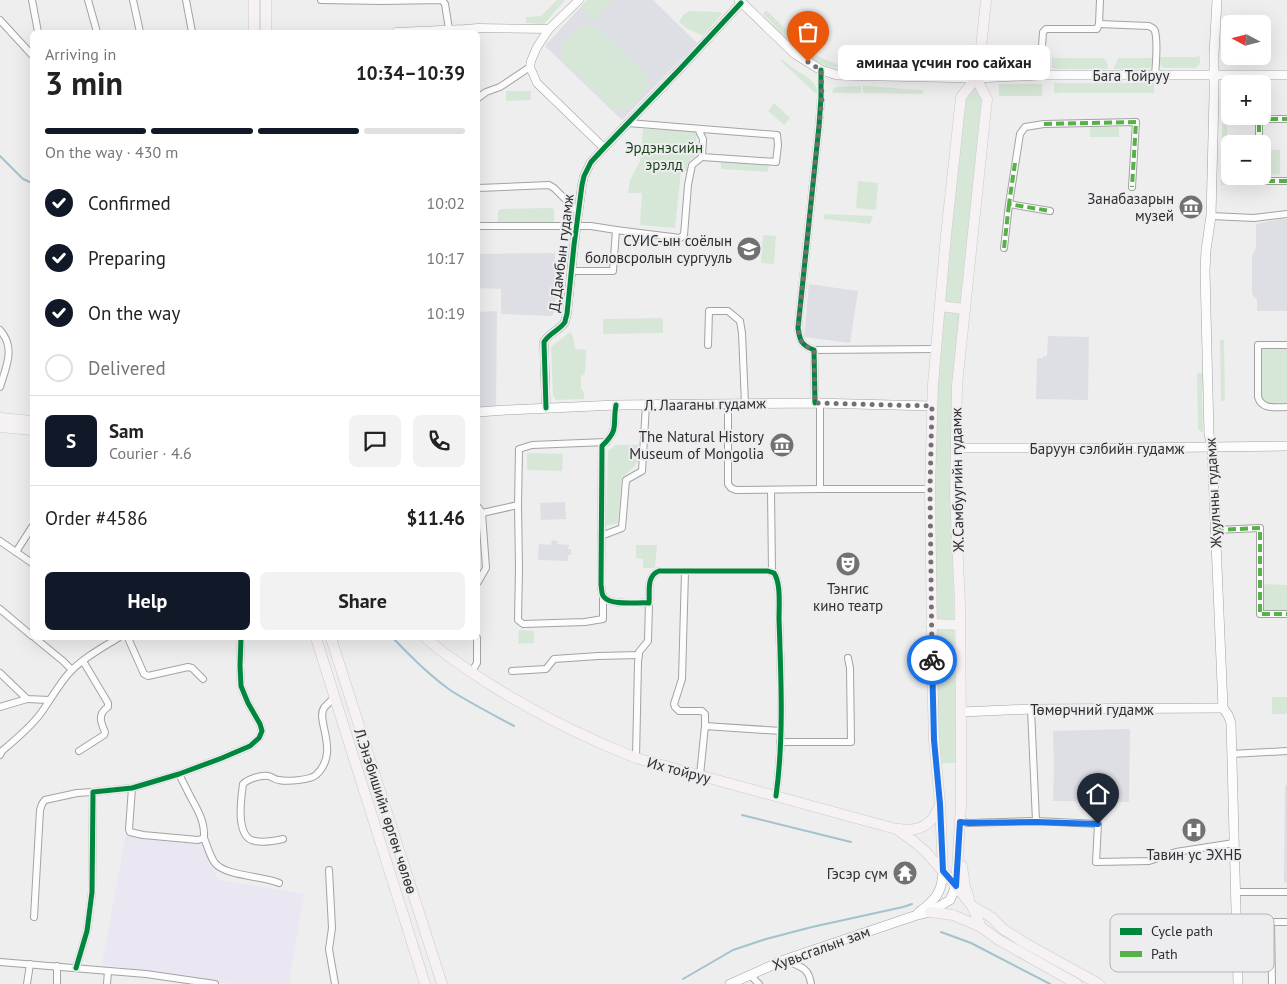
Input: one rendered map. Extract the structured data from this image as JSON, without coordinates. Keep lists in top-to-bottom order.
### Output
{
  "streets": {
    "main road": [
      "Бага Тойруу",
      "Л. Лааганы гудамж",
      "Баруун сэлбийн гудамж",
      "Ж.Самбуугийн гудамж",
      "Жуулчны гудамж",
      "Төмөрчний гудамж",
      "Их тойруу",
      "Л.Энэбишийн өргөн чөлөө",
      "Хувьсгалын зам"
    ],
    "street": ["Д.Дамбын гудамж"]
  },
  "crossings": [
    ["Бага Тойруу", "Ж.Самбуугийн гудамж"],
    ["Бага Тойруу", "Жуулчны гудамж"],
    ["Д.Дамбын гудамж", "Л. Лааганы гудамж"],
    ["Л. Лааганы гудамж", "Ж.Самбуугийн гудамж"],
    ["Баруун сэлбийн гудамж", "Ж.Самбуугийн гудамж"],
    ["Баруун сэлбийн гудамж", "Жуулчны гудамж"],
    ["Ж.Самбуугийн гудамж", "Төмөрчний гудамж"],
    ["Ж.Самбуугийн гудамж", "Их тойруу"],
    ["Ж.Самбуугийн гудамж", "Хувьсгалын зам"],
    ["Жуулчны гудамж", "Төмөрчний гудамж"],
    ["Их тойруу", "Хувьсгалын зам"]
  ],
  "parks": ["Эрдэнэсийн эрэлд"],
  "places": {
    "other": ["аминаа үсчин гоо сайхан"],
    "museum": ["Занабазарын музей", "The Natural History Museum of Mongolia"],
    "school or university": ["СУИС-ын соёлын боловсролын сургууль"],
    "theatre": ["Тэнгис кино театр"],
    "hospital": ["Тавин ус ЭХНБ"],
    "temple": ["Гэсэр сүм"]
  },
  "legend": ["Cycle path", "Path"],
  "north": "left",
  "page": {
    "map_buttons": ["+", "−"],
    "heading": ["3 min", "Arriving in", "10:34–10:39"],
    "panel": [
      "Sam",
      "Courier · 4.6",
      "Order #4586",
      "$11.46"
    ],
    "bubble": "аминаа үсчин гоо сайхан",
    "bar": "On the way · 430 m",
    "list": [
      ["Confirmed", "10:02"],
      ["Preparing", "10:17"],
      ["On the way", "10:19"],
      "Delivered"
    ],
    "round": "S",
    "buttons": ["Help", "Share"]
  }
}
